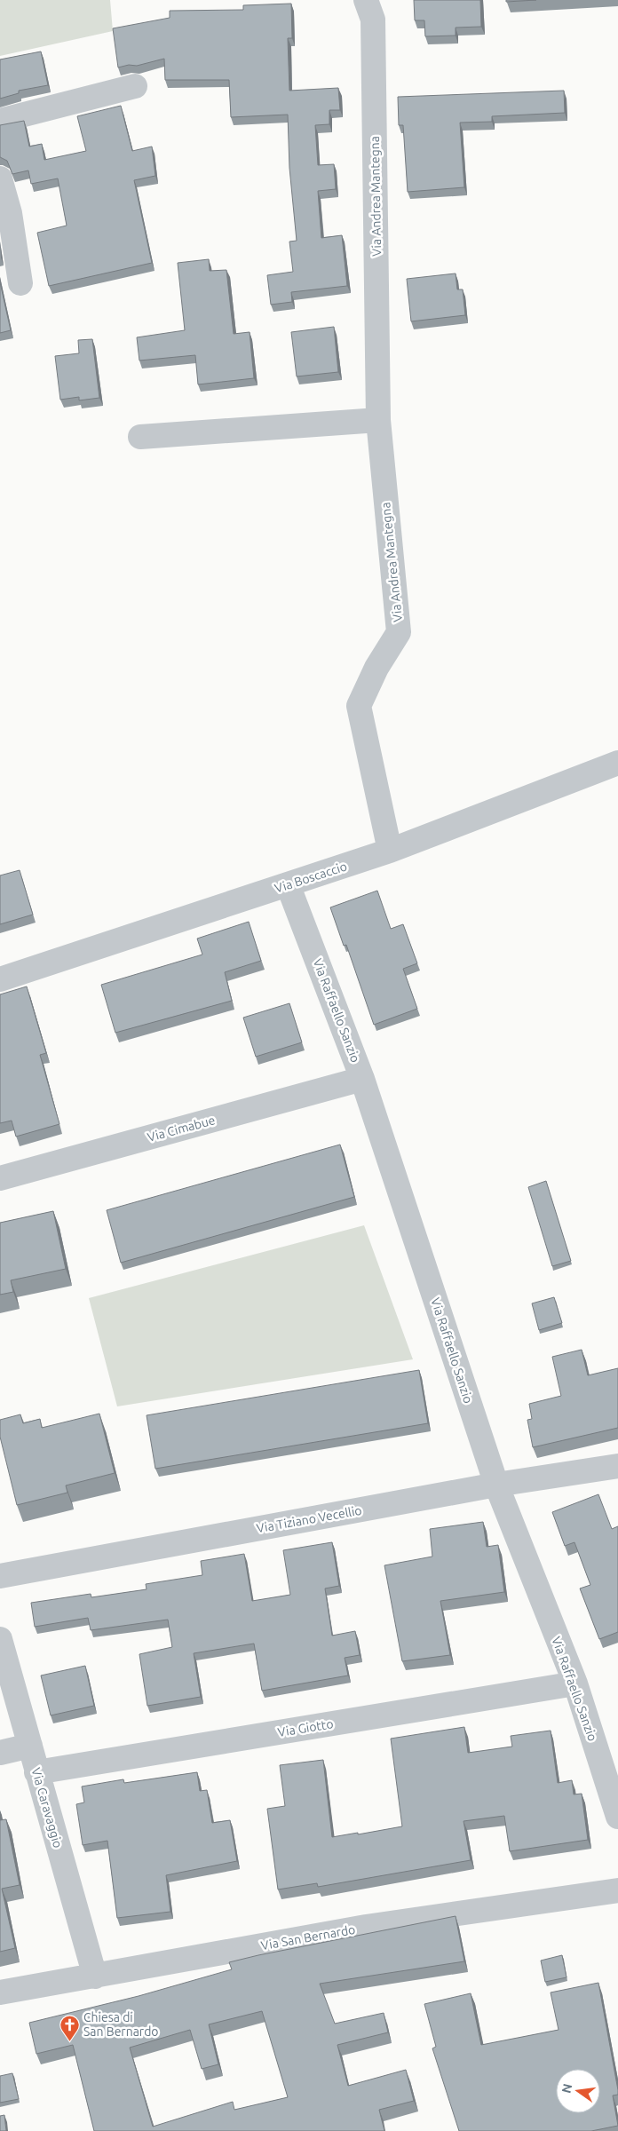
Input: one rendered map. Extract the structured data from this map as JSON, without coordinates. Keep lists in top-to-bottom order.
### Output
{
  "streets": {
    "street": [
      "Via Andrea Mantegna",
      "Via Boscaccio",
      "Via Raffaello Sanzio",
      "Via Cimabue",
      "Via Tiziano Vecellio",
      "Via Giotto",
      "Via Caravaggio",
      "Via San Bernardo"
    ]
  },
  "crossings": [
    ["Via Andrea Mantegna", "Via Boscaccio"],
    ["Via Boscaccio", "Via Raffaello Sanzio"],
    ["Via Raffaello Sanzio", "Via Cimabue"],
    ["Via Raffaello Sanzio", "Via Tiziano Vecellio"],
    ["Via Raffaello Sanzio", "Via Giotto"],
    ["Via Giotto", "Via Caravaggio"],
    ["Via Caravaggio", "Via San Bernardo"]
  ],
  "places": {
    "church": ["Chiesa di San Bernardo"]
  },
  "north": "left"
}
